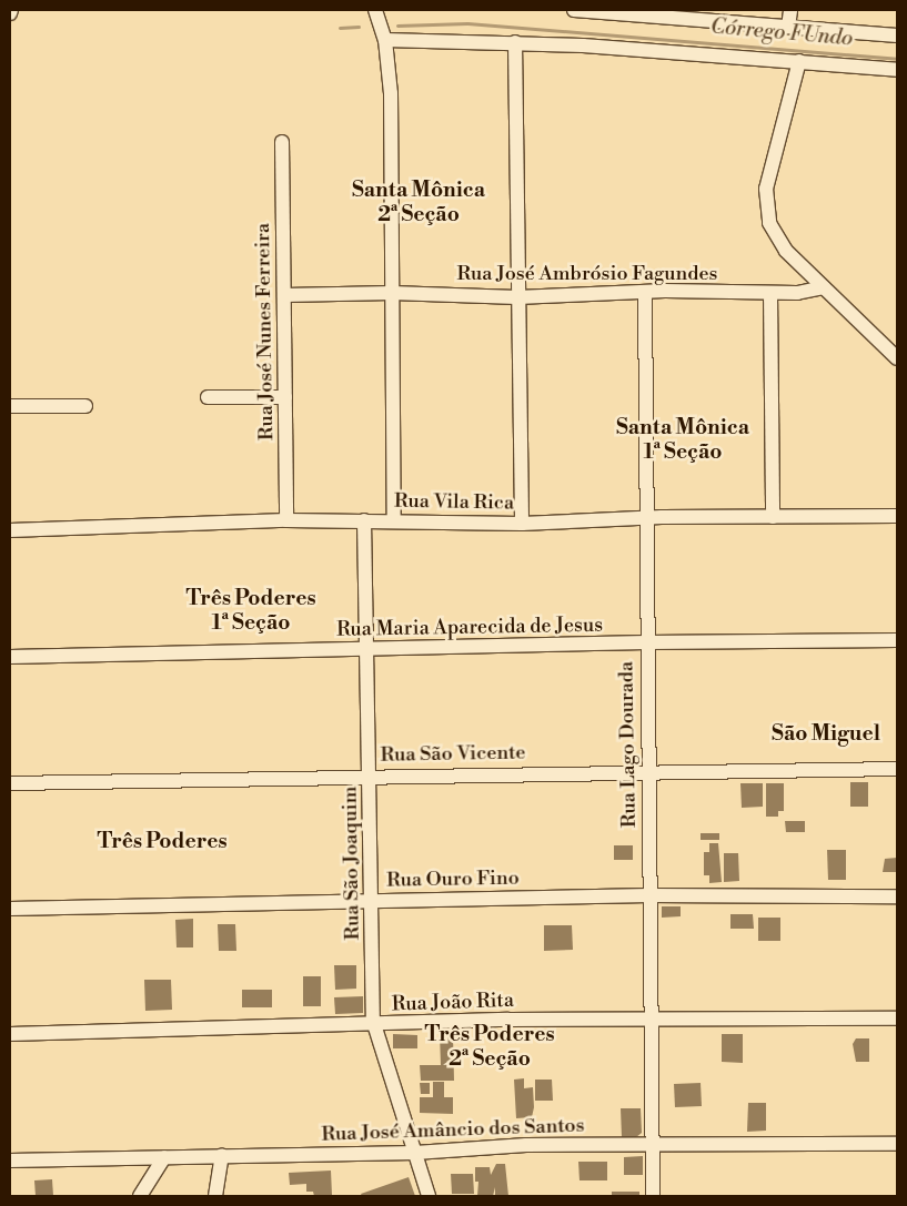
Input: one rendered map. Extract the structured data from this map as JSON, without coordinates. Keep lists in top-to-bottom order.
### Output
{
  "streets": {
    "street": [
      "Rua José Ambrósio Fagundes",
      "Rua José Nunes Ferreira",
      "Rua Vila Rica",
      "Rua Maria Aparecida de Jesus",
      "Rua Lago Dourada",
      "Rua São Vicente",
      "Rua São Joaquim",
      "Rua Ouro Fino",
      "Rua João Rita",
      "Rua José Amâncio dos Santos"
    ]
  },
  "crossings": [
    ["Rua José Ambrósio Fagundes", "Rua José Nunes Ferreira"],
    ["Rua José Ambrósio Fagundes", "Rua Lago Dourada"],
    ["Rua José Nunes Ferreira", "Rua Vila Rica"],
    ["Rua Vila Rica", "Rua Lago Dourada"],
    ["Rua Vila Rica", "Rua São Joaquim"],
    ["Rua Maria Aparecida de Jesus", "Rua Lago Dourada"],
    ["Rua Maria Aparecida de Jesus", "Rua São Joaquim"],
    ["Rua Lago Dourada", "Rua São Vicente"],
    ["Rua Lago Dourada", "Rua Ouro Fino"],
    ["Rua Lago Dourada", "Rua João Rita"],
    ["Rua Lago Dourada", "Rua José Amâncio dos Santos"],
    ["Rua São Vicente", "Rua São Joaquim"],
    ["Rua São Joaquim", "Rua Ouro Fino"],
    ["Rua São Joaquim", "Rua João Rita"],
    ["Rua São Joaquim", "Rua José Amâncio dos Santos"]
  ],
  "districts": [
    "Santa Mônica 2ª Seção",
    "Santa Mônica 1ª Seção",
    "Três Poderes 1ª Seção",
    "São Miguel",
    "Três Poderes",
    "Três Poderes 2ª Seção"
  ],
  "water": ["Córrego FUndo"]
}
